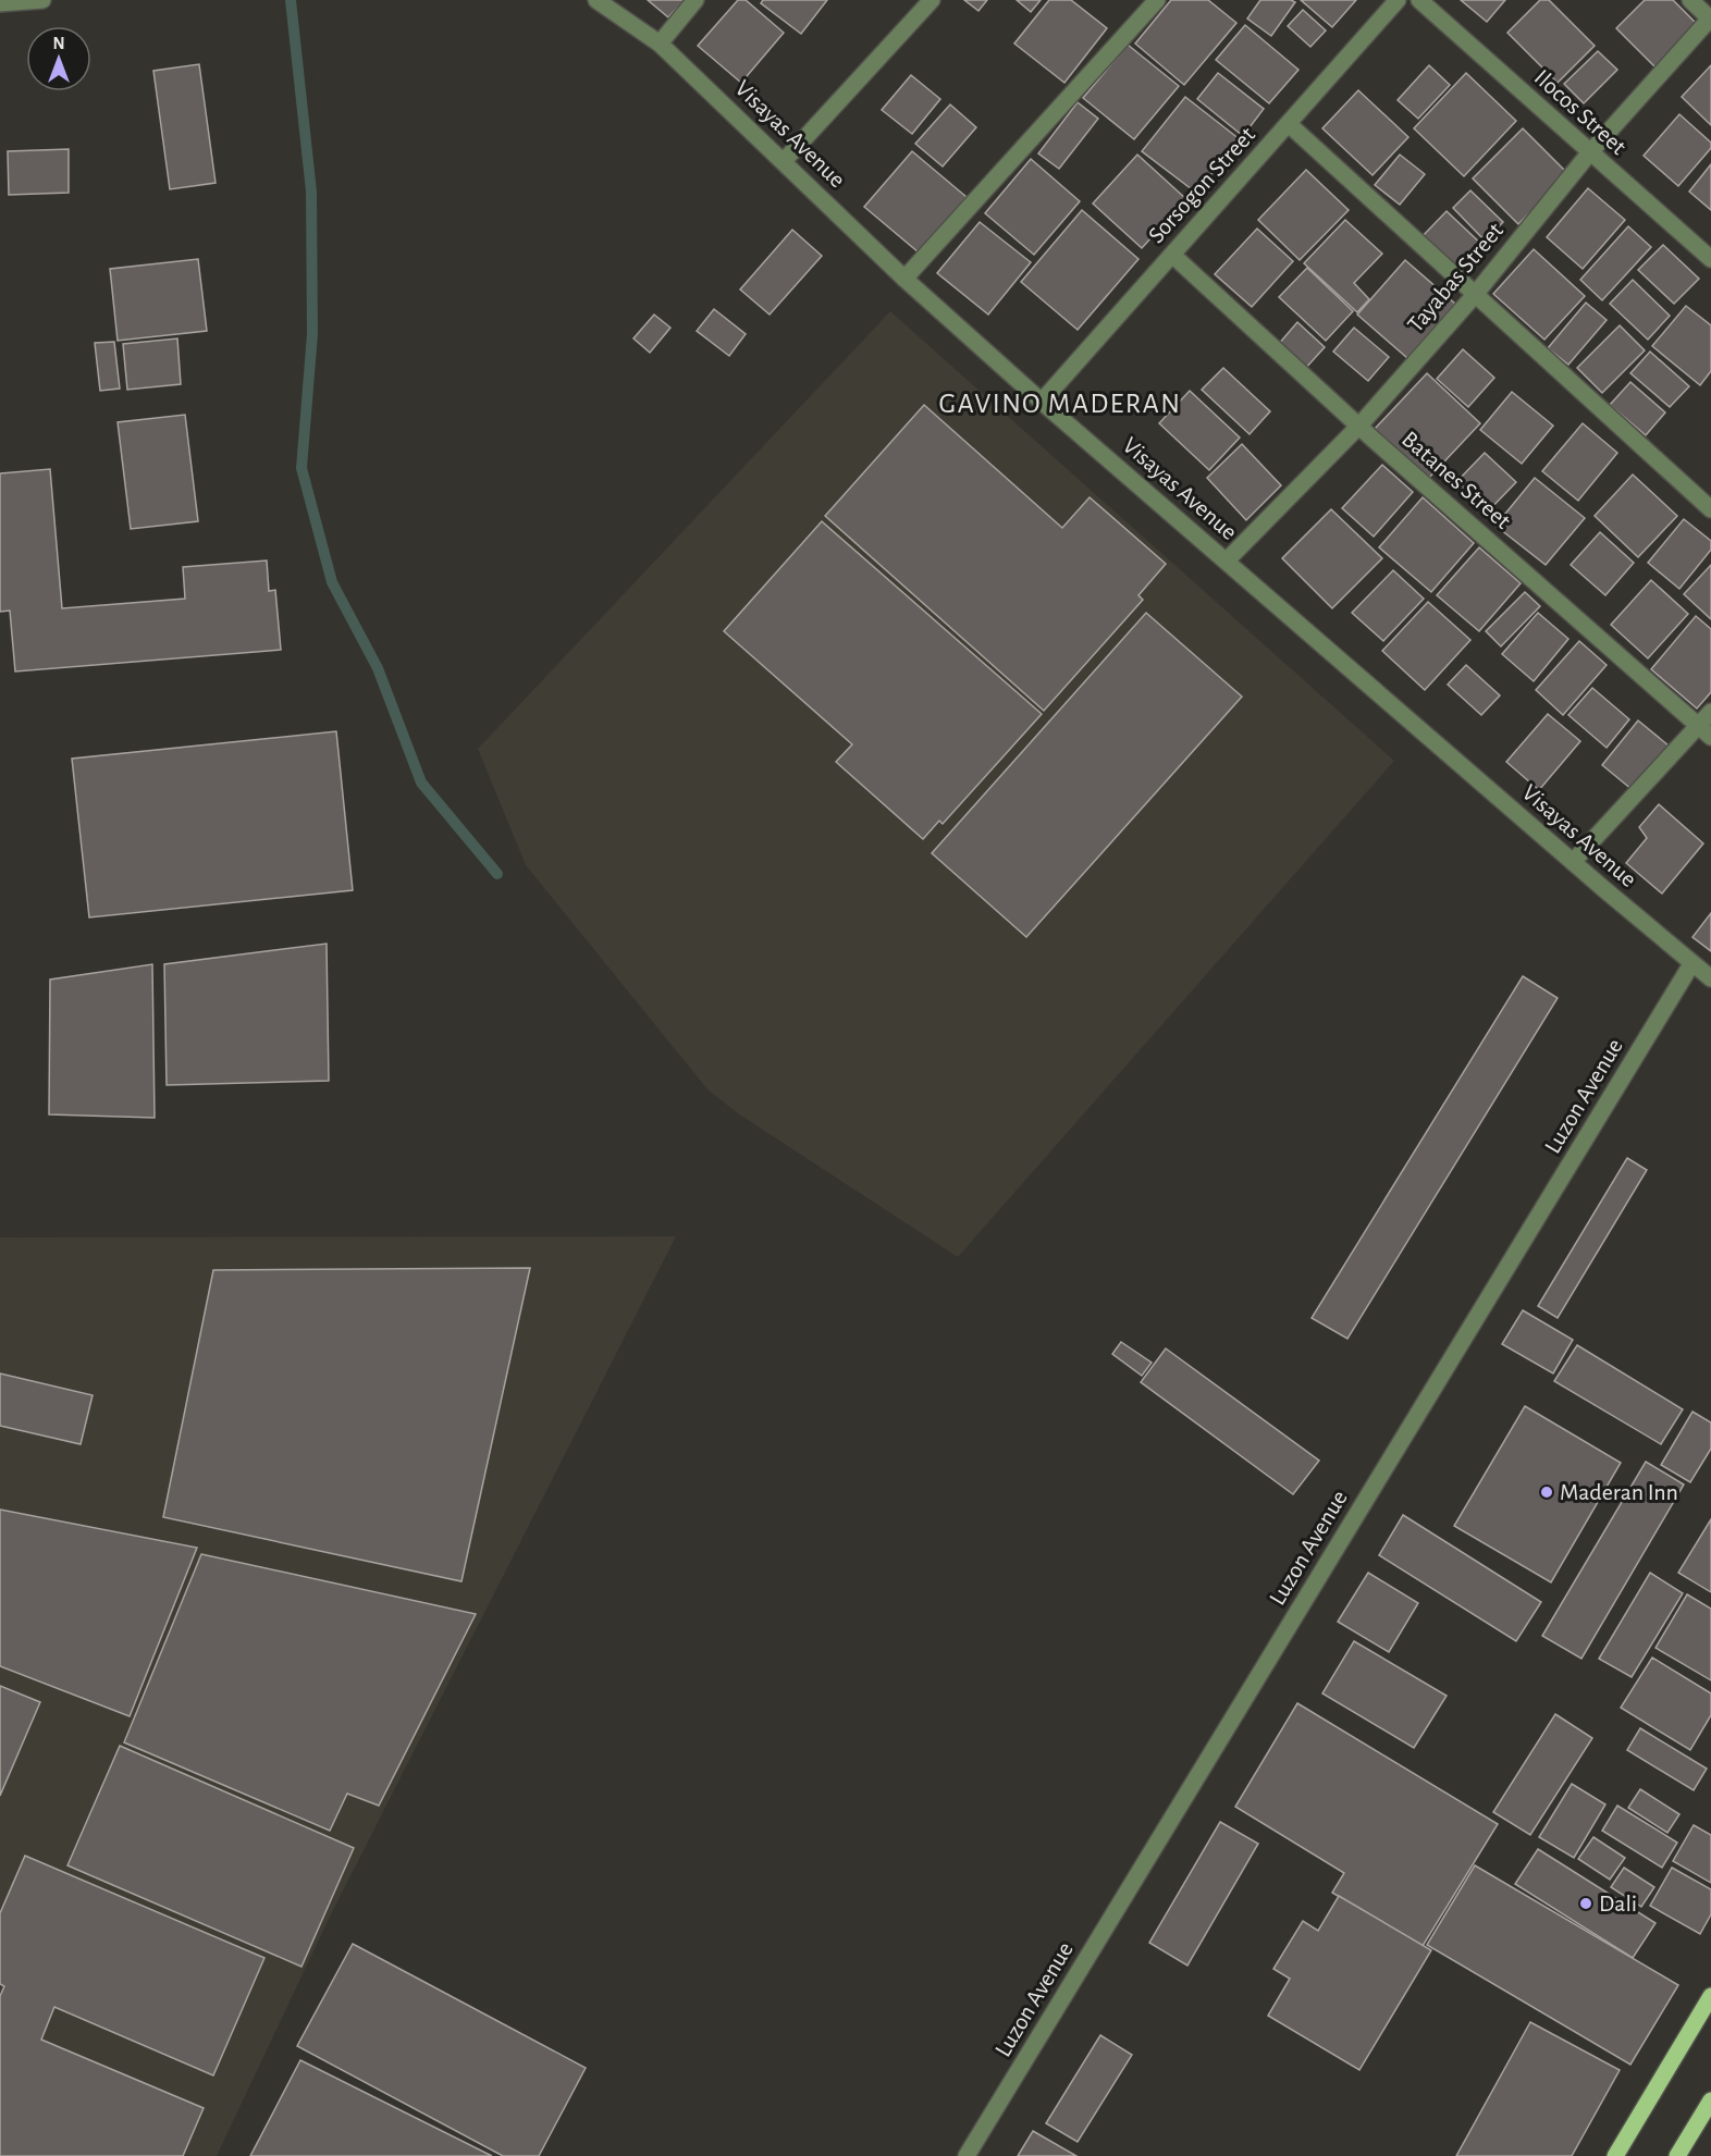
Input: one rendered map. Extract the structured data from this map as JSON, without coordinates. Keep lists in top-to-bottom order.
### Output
{
  "streets": {
    "street": [
      "Ilocos Street",
      "Visayas Avenue",
      "Sorsogon Street",
      "Tayabas Street",
      "Batanes Street",
      "Luzon Avenue"
    ]
  },
  "crossings": [
    ["Ilocos Street", "Tayabas Street"],
    ["Visayas Avenue", "Sorsogon Street"],
    ["Visayas Avenue", "Tayabas Street"],
    ["Visayas Avenue", "Luzon Avenue"],
    ["Sorsogon Street", "Batanes Street"],
    ["Tayabas Street", "Batanes Street"]
  ],
  "districts": ["GAVINO MADERAN"],
  "places": ["Maderan Inn", "Dali"],
  "north": "top"
}
